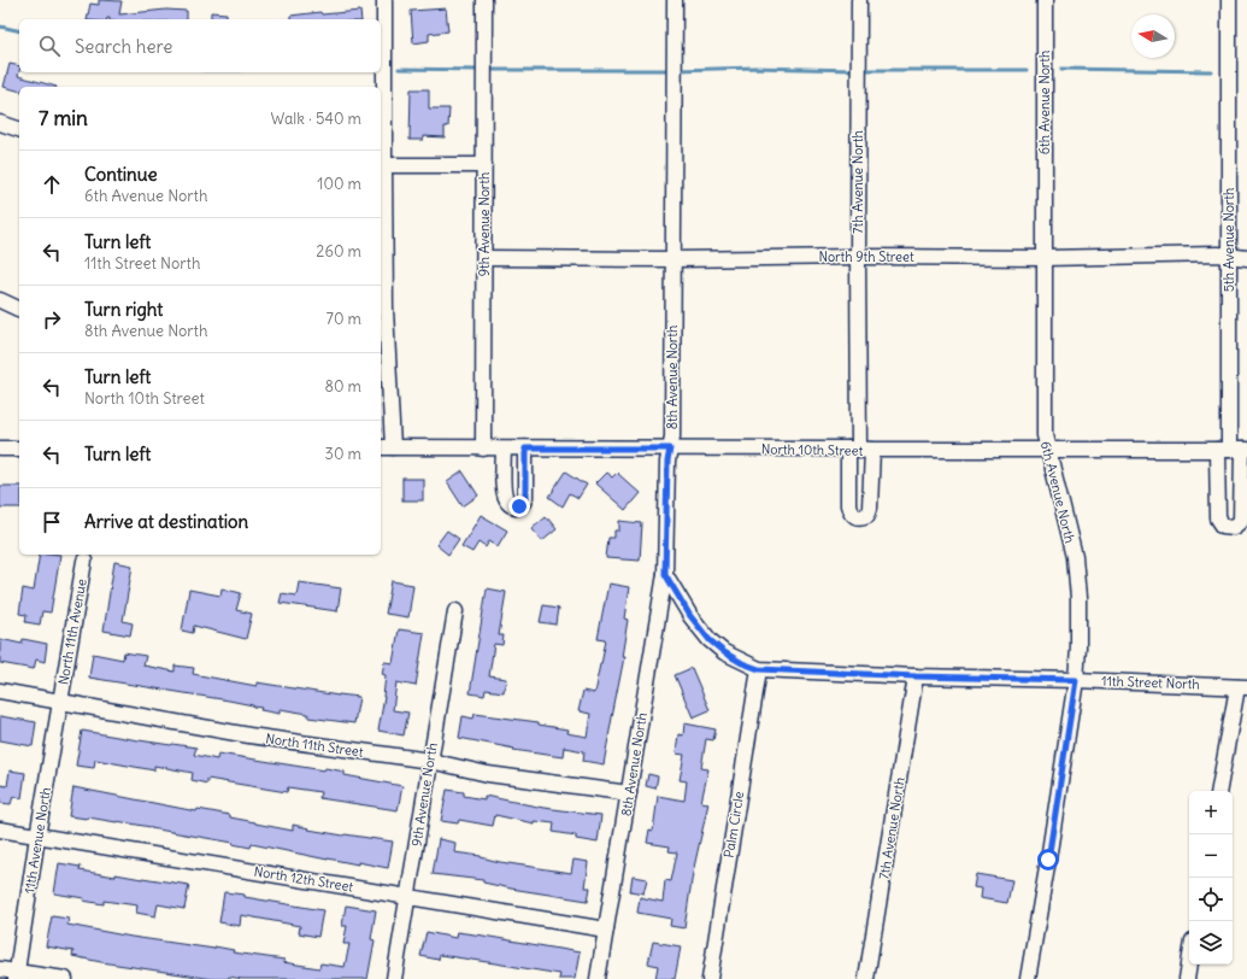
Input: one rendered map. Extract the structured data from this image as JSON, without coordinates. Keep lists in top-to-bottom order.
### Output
{
  "streets": {
    "street": [
      "6th Avenue North",
      "7th Avenue North",
      "9th Avenue North",
      "5th Avenue North",
      "North 9th Street",
      "8th Avenue North",
      "North 10th Street",
      "North 11th Avenue",
      "11th Street North",
      "North 11th Street",
      "Palm Circle",
      "11th Avenue North",
      "North 12th Street"
    ]
  },
  "crossings": [
    ["6th Avenue North", "North 9th Street"],
    ["6th Avenue North", "North 10th Street"],
    ["6th Avenue North", "11th Street North"],
    ["7th Avenue North", "North 9th Street"],
    ["7th Avenue North", "North 10th Street"],
    ["7th Avenue North", "11th Street North"],
    ["9th Avenue North", "North 9th Street"],
    ["9th Avenue North", "North 10th Street"],
    ["9th Avenue North", "North 11th Street"],
    ["9th Avenue North", "North 12th Street"],
    ["5th Avenue North", "North 9th Street"],
    ["5th Avenue North", "North 10th Street"],
    ["North 9th Street", "8th Avenue North"],
    ["8th Avenue North", "North 10th Street"],
    ["8th Avenue North", "11th Street North"],
    ["8th Avenue North", "North 11th Street"],
    ["8th Avenue North", "North 12th Street"],
    ["North 11th Avenue", "North 11th Street"],
    ["North 11th Avenue", "11th Avenue North"],
    ["11th Street North", "Palm Circle"],
    ["North 11th Street", "11th Avenue North"],
    ["11th Avenue North", "North 12th Street"]
  ],
  "north": "left",
  "page": {
    "search": "Search here",
    "heading": ["7 min", "Walk · 540 m"],
    "list": [
      ["Continue", "6th Avenue North", "100 m"],
      ["Turn left", "11th Street North", "260 m"],
      ["Turn right", "8th Avenue North", "70 m"],
      ["Turn left", "North 10th Street", "80 m"],
      ["Turn left", "30 m"],
      "Arrive at destination"
    ],
    "map_buttons": ["+", "−"]
  }
}
